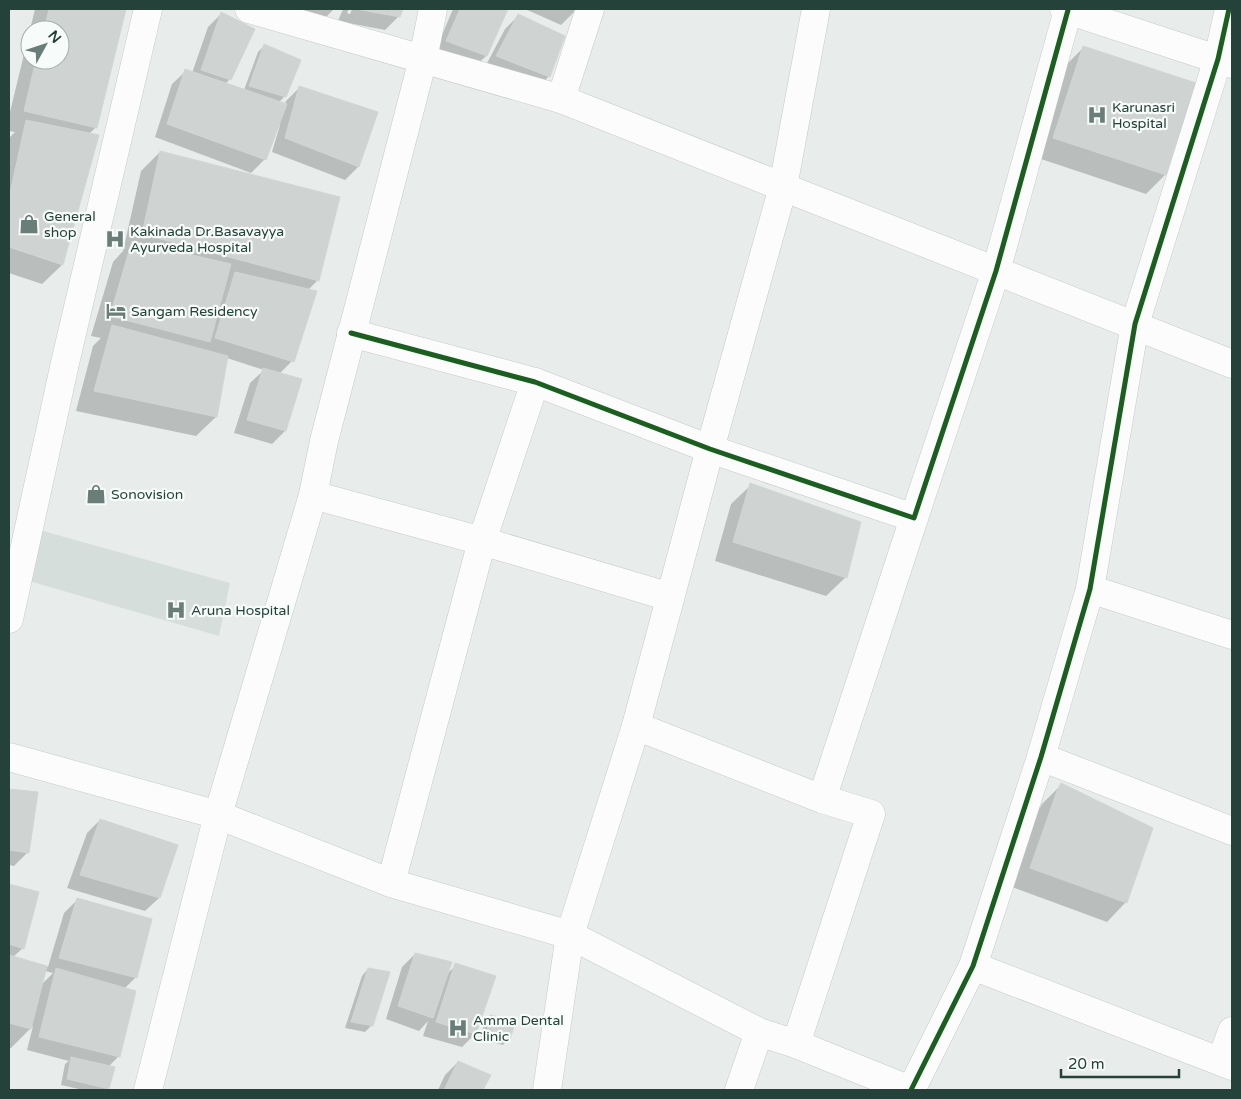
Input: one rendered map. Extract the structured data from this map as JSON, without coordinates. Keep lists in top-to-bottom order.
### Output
{
  "places": {
    "hospital": [
      "Karunasri Hospital",
      "Kakinada Dr.Basavayya Ayurveda Hospital",
      "Aruna Hospital",
      "Amma Dental Clinic"
    ],
    "shop": ["General shop", "Sonovision"],
    "hotel": ["Sangam Residency"]
  },
  "scale_bar": "20 m",
  "north": "top right"
}
